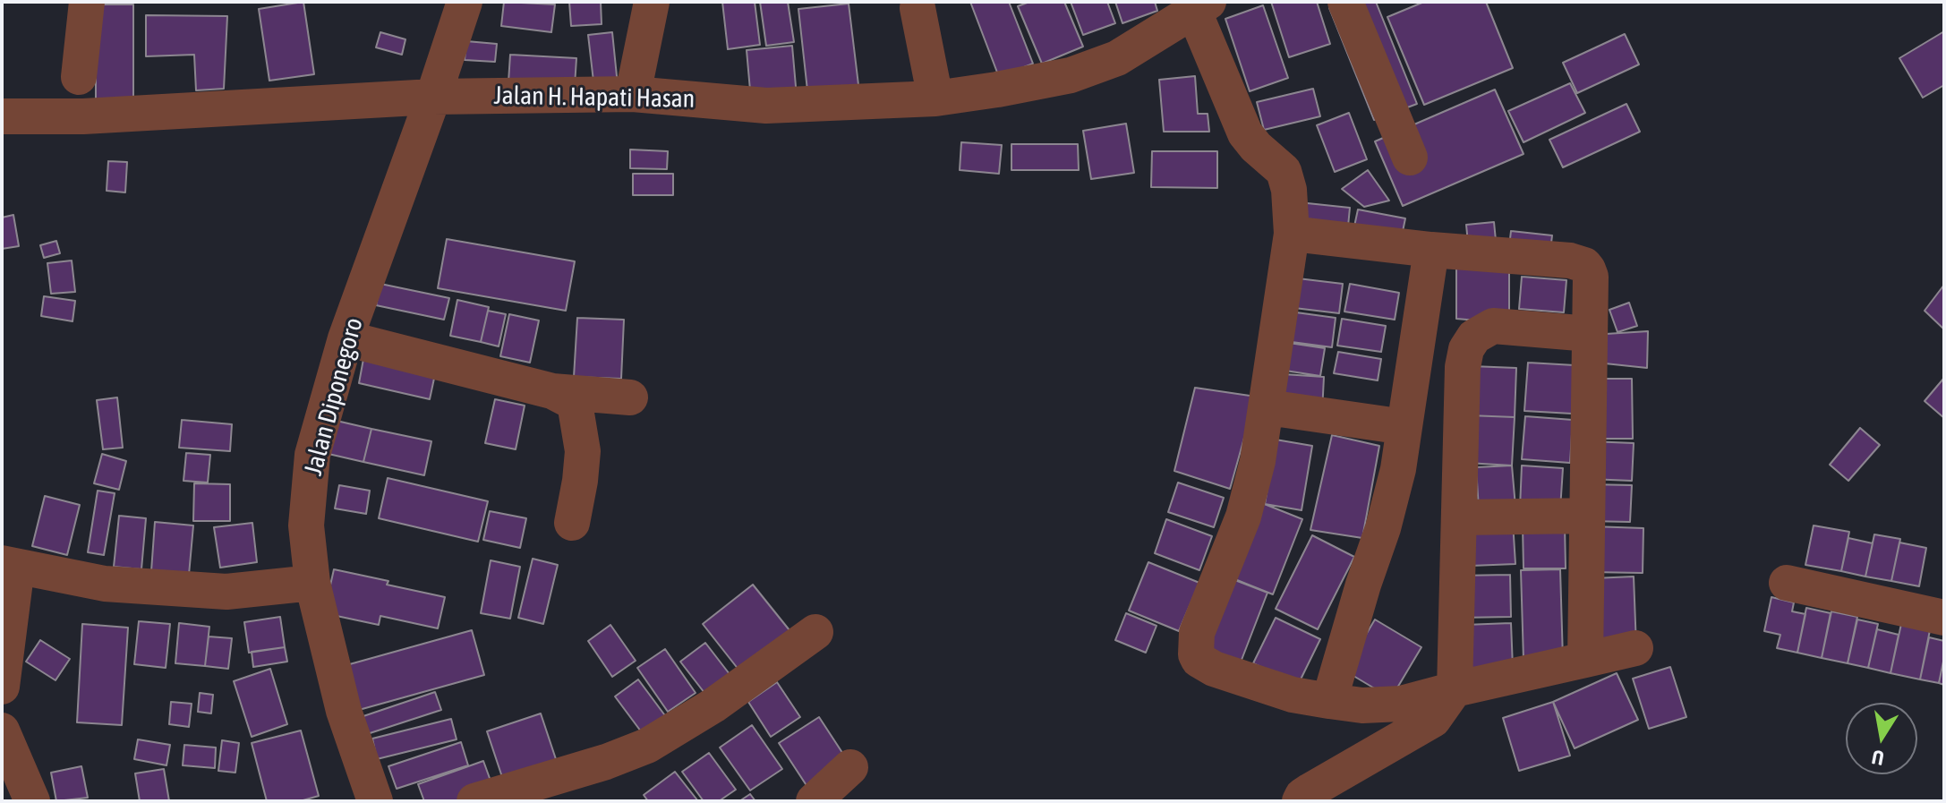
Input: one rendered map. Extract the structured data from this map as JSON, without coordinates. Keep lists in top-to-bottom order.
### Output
{
  "streets": {
    "street": ["Jalan H. Hapati Hasan", "Jalan Diponegoro"]
  },
  "crossings": [
    ["Jalan H. Hapati Hasan", "Jalan Diponegoro"]
  ],
  "north": "bottom"
}
